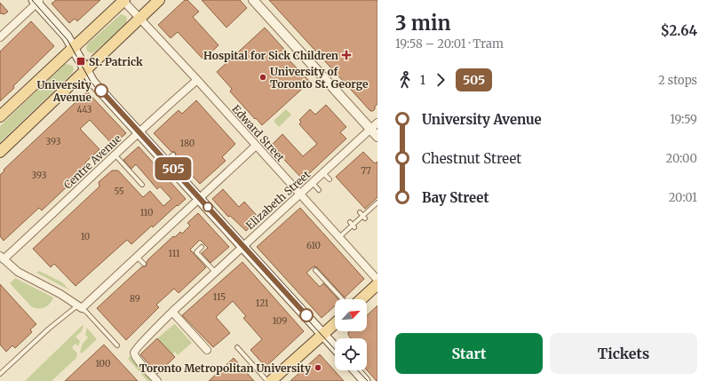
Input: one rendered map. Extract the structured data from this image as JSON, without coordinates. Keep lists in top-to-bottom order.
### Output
{
  "streets": {
    "street": ["Edward Street", "Centre Avenue", "Elizabeth Street"]
  },
  "crossings": [
    ["Edward Street", "Centre Avenue"],
    ["Edward Street", "Elizabeth Street"]
  ],
  "places": {
    "health": ["Hospital for Sick Children"],
    "transit": ["St. Patrick"],
    "other": ["University of Toronto St. George", "University Avenue", "Toronto Metropolitan University"]
  },
  "lines": ["tram line 505"],
  "house_numbers": [
    "443",
    "393",
    "180",
    "77",
    "393",
    "55",
    "110",
    "10",
    "610",
    "111",
    "115",
    "89",
    "121",
    "109",
    "100"
  ],
  "north": "top right",
  "page": {
    "on_map": "505",
    "heading": ["3 min", "19:58 – 20:01 · Tram", "$2.64"],
    "legs": ["1", "505", "2 stops"],
    "list": [
      {
        "name": "University Avenue",
        "value": "19:59"
      },
      {
        "name": "Chestnut Street",
        "value": "20:00"
      },
      {
        "name": "Bay Street",
        "value": "20:01"
      }
    ],
    "buttons": ["Start", "Tickets"]
  }
}
